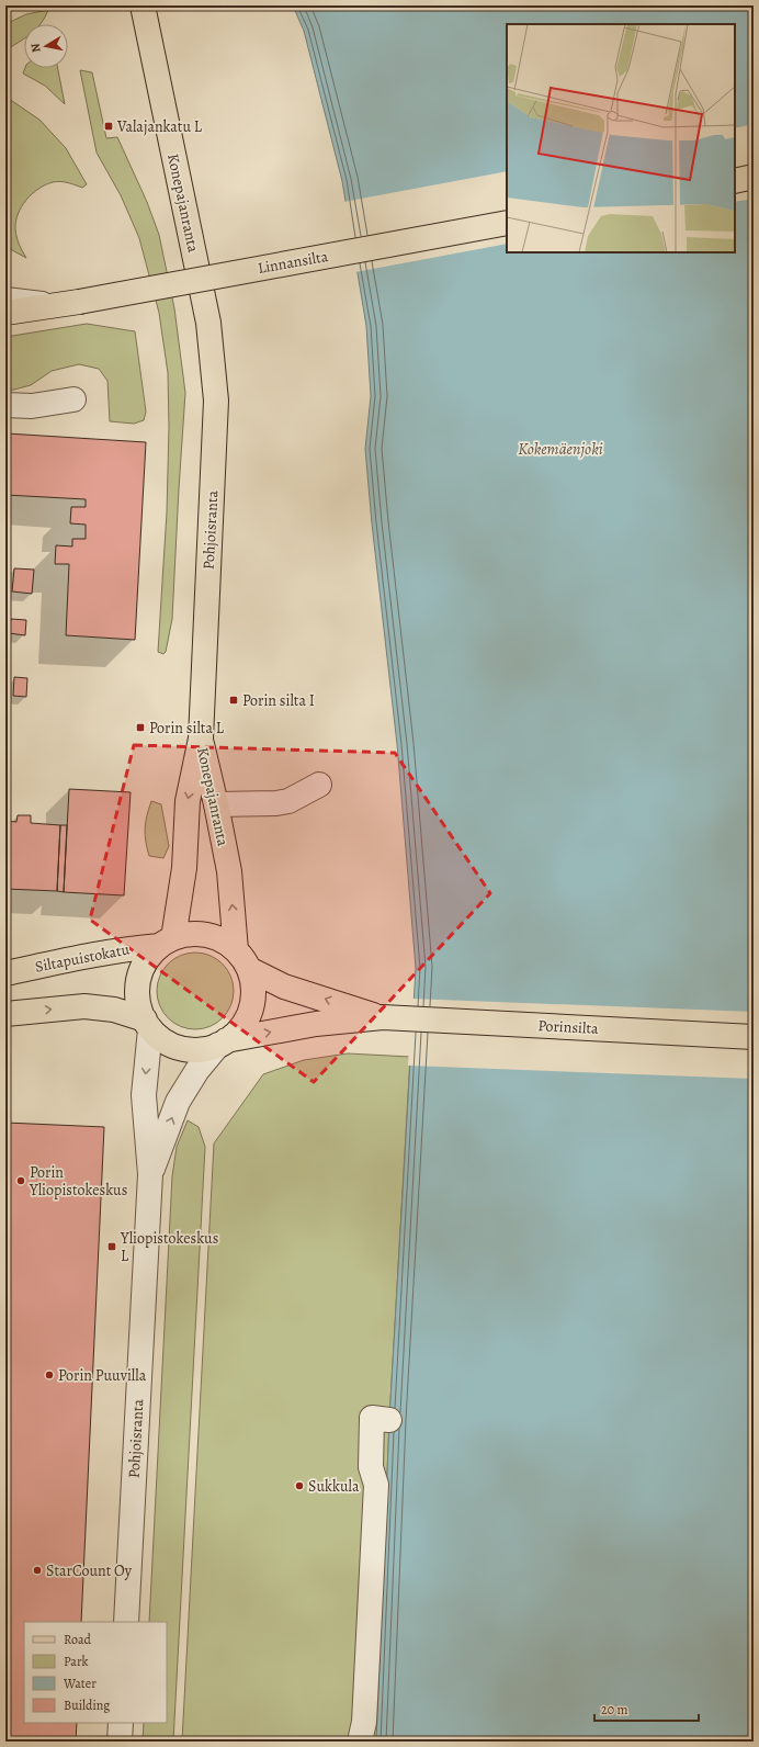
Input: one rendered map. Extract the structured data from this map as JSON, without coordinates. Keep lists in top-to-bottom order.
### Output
{
  "streets": {
    "main road": [
      "Konepajanranta",
      "Linnansilta",
      "Pohjoisranta",
      "Siltapuistokatu",
      "Porinsilta"
    ]
  },
  "crossings": [
    ["Konepajanranta", "Pohjoisranta"],
    ["Konepajanranta", "Siltapuistokatu"],
    ["Konepajanranta", "Porinsilta"],
    ["Pohjoisranta", "Siltapuistokatu"],
    ["Pohjoisranta", "Porinsilta"],
    ["Siltapuistokatu", "Porinsilta"]
  ],
  "water": ["Kokemäenjoki"],
  "places": {
    "transit": [
      "Valajankatu L",
      "Porin silta I",
      "Porin silta L",
      "Yliopistokeskus L"
    ],
    "other": [
      "Porin Yliopistokeskus",
      "Porin Puuvilla",
      "Sukkula",
      "StarCount Oy"
    ]
  },
  "legend": [
    "Road",
    "Park",
    "Water",
    "Building"
  ],
  "scale_bar": "20 m",
  "north": "left"
}
